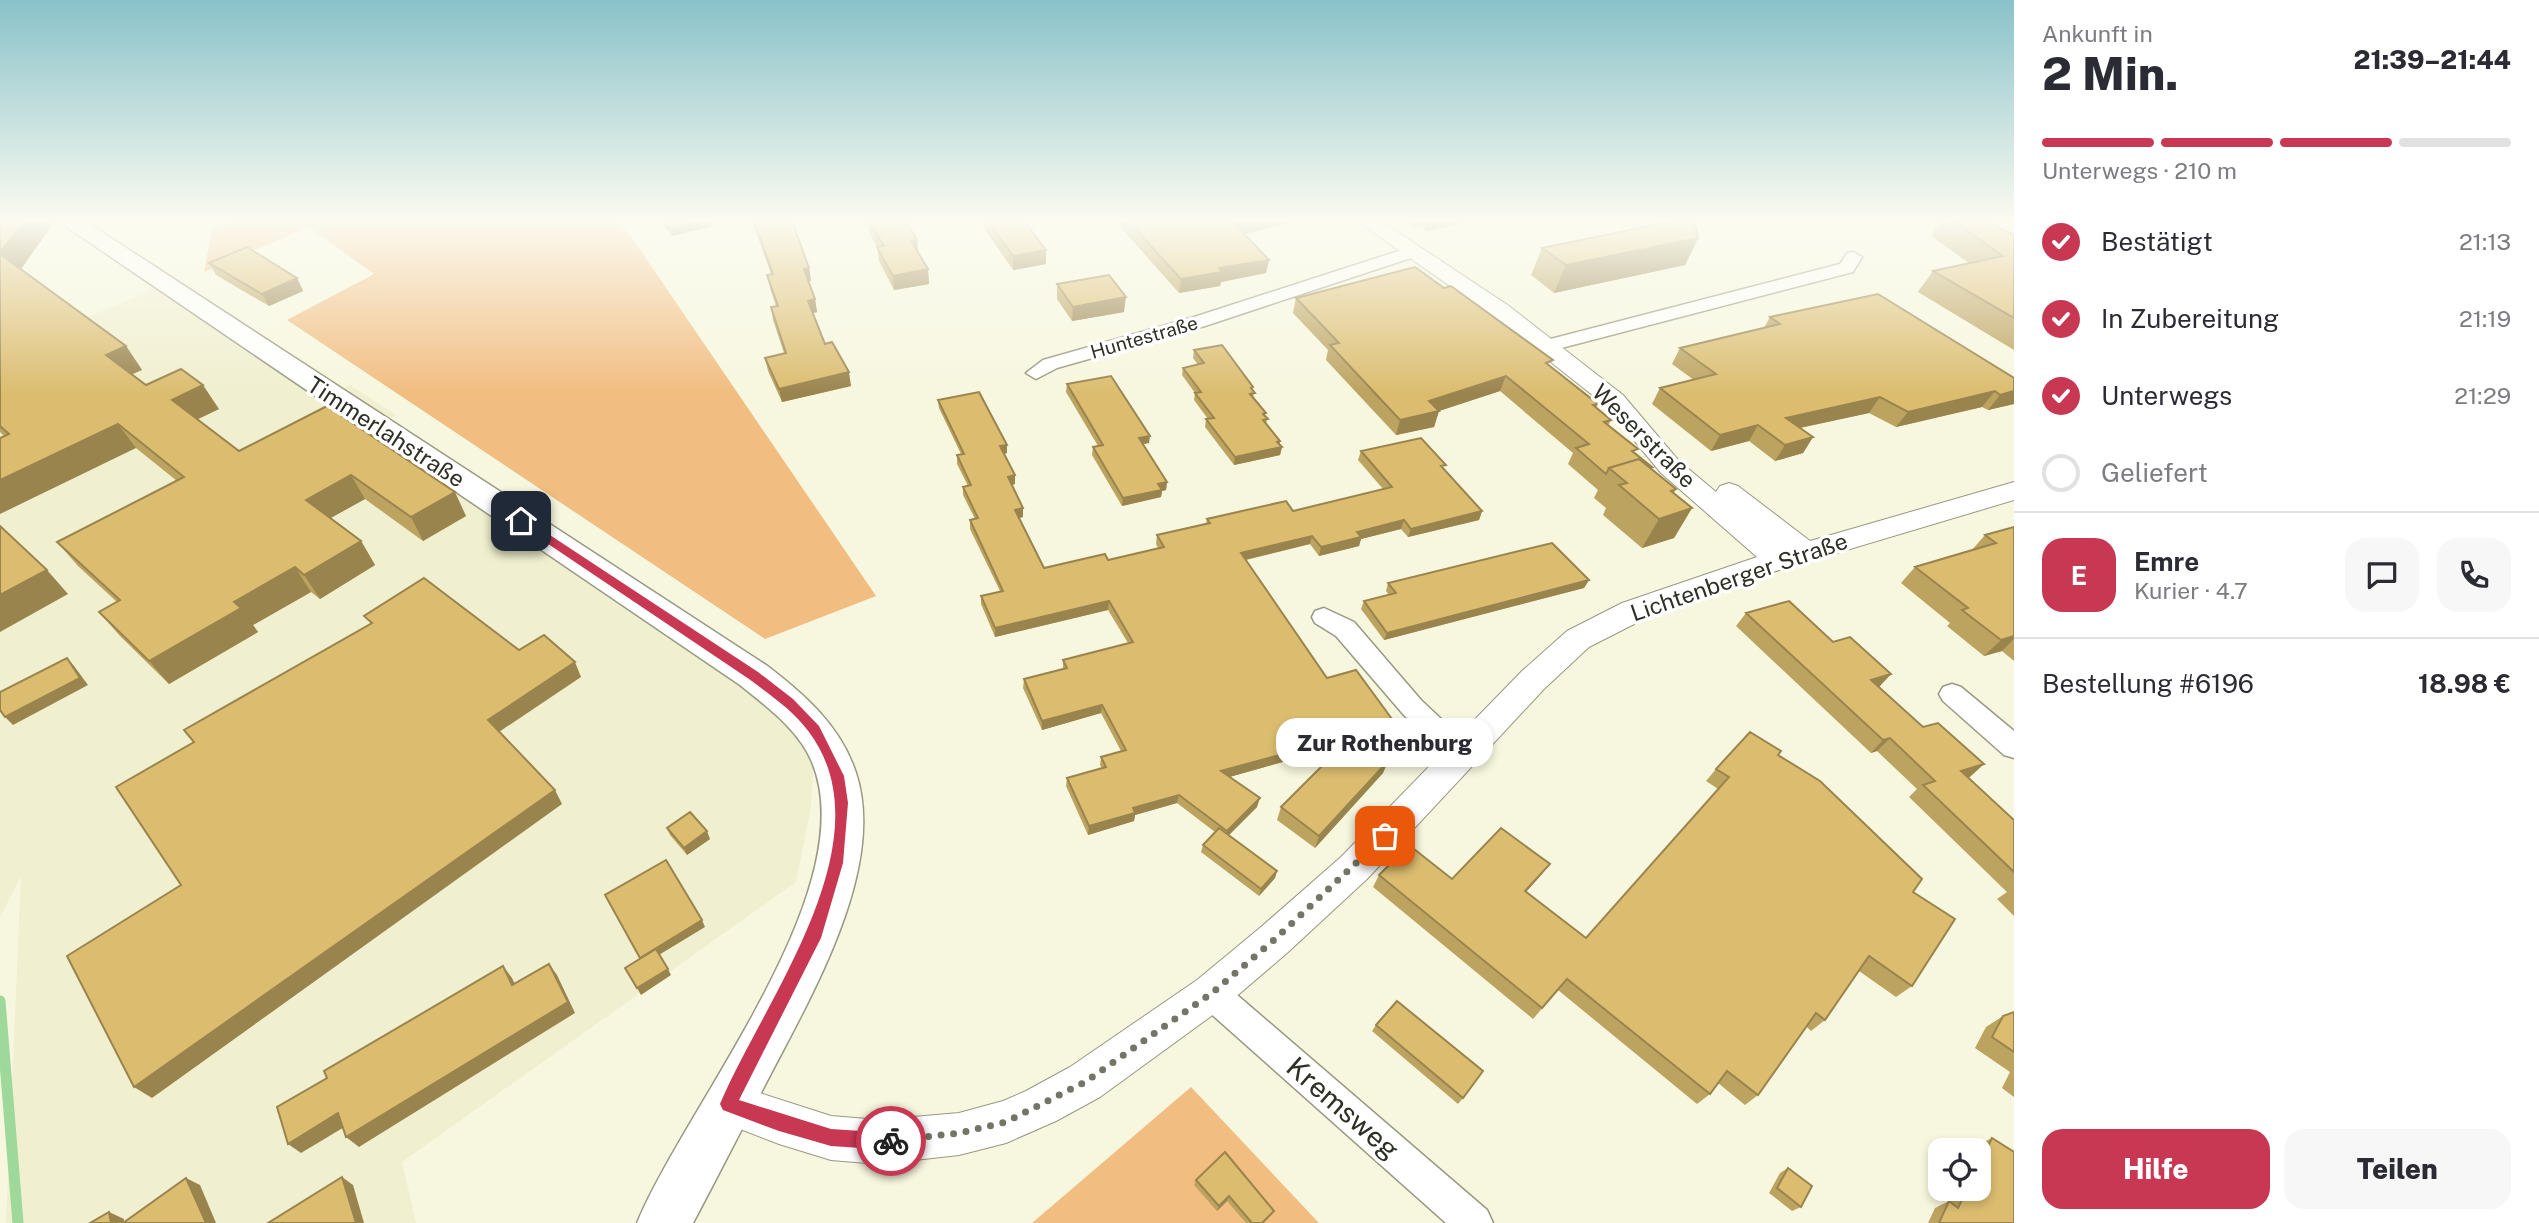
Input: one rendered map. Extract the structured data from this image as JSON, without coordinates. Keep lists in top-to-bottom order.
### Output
{
  "streets": {
    "main road": ["Timmerlahstraße"],
    "street": [
      "Huntestraße",
      "Weserstraße",
      "Lichtenberger Straße",
      "Kremsweg"
    ]
  },
  "crossings": [
    ["Timmerlahstraße", "Lichtenberger Straße"],
    ["Weserstraße", "Lichtenberger Straße"],
    ["Lichtenberger Straße", "Kremsweg"]
  ],
  "places": ["Zur Rothenburg"],
  "page": {
    "heading": ["2 Min.", "Ankunft in", "21:39–21:44"],
    "panel": [
      "Emre",
      "Kurier · 4.7",
      "Bestellung #6196",
      "18.98 €"
    ],
    "bar": "Unterwegs · 210 m",
    "list": [
      ["Bestätigt", "21:13"],
      ["In Zubereitung", "21:19"],
      ["Unterwegs", "21:29"],
      "Geliefert"
    ],
    "round": "E",
    "bubble": "Zur Rothenburg",
    "buttons": ["Hilfe", "Teilen"]
  }
}
